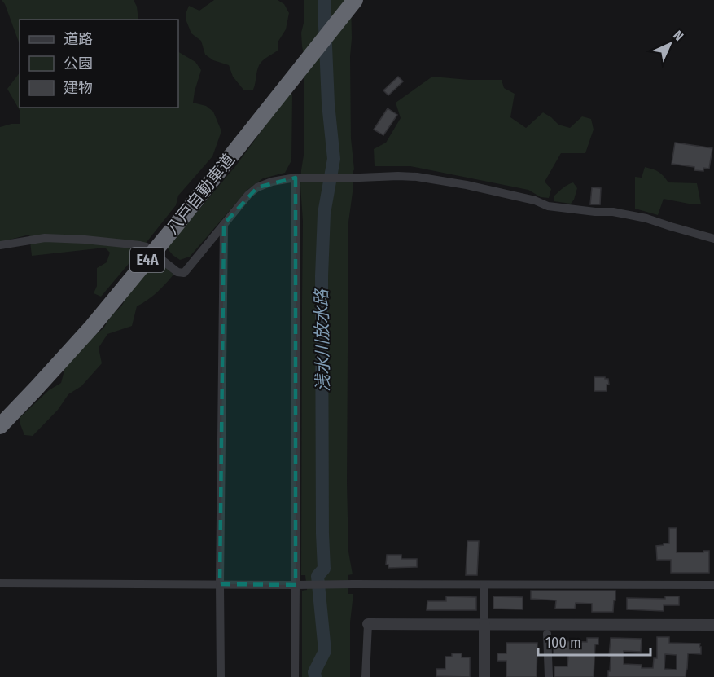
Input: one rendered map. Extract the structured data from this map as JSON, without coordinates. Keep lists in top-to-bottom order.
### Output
{
  "streets": {
    "highway": ["八戸自動車道", "E4A"]
  },
  "water": ["浅水川放水路"],
  "legend": ["道路", "公園", "建物"],
  "scale_bar": "100 m",
  "north": "top right"
}
